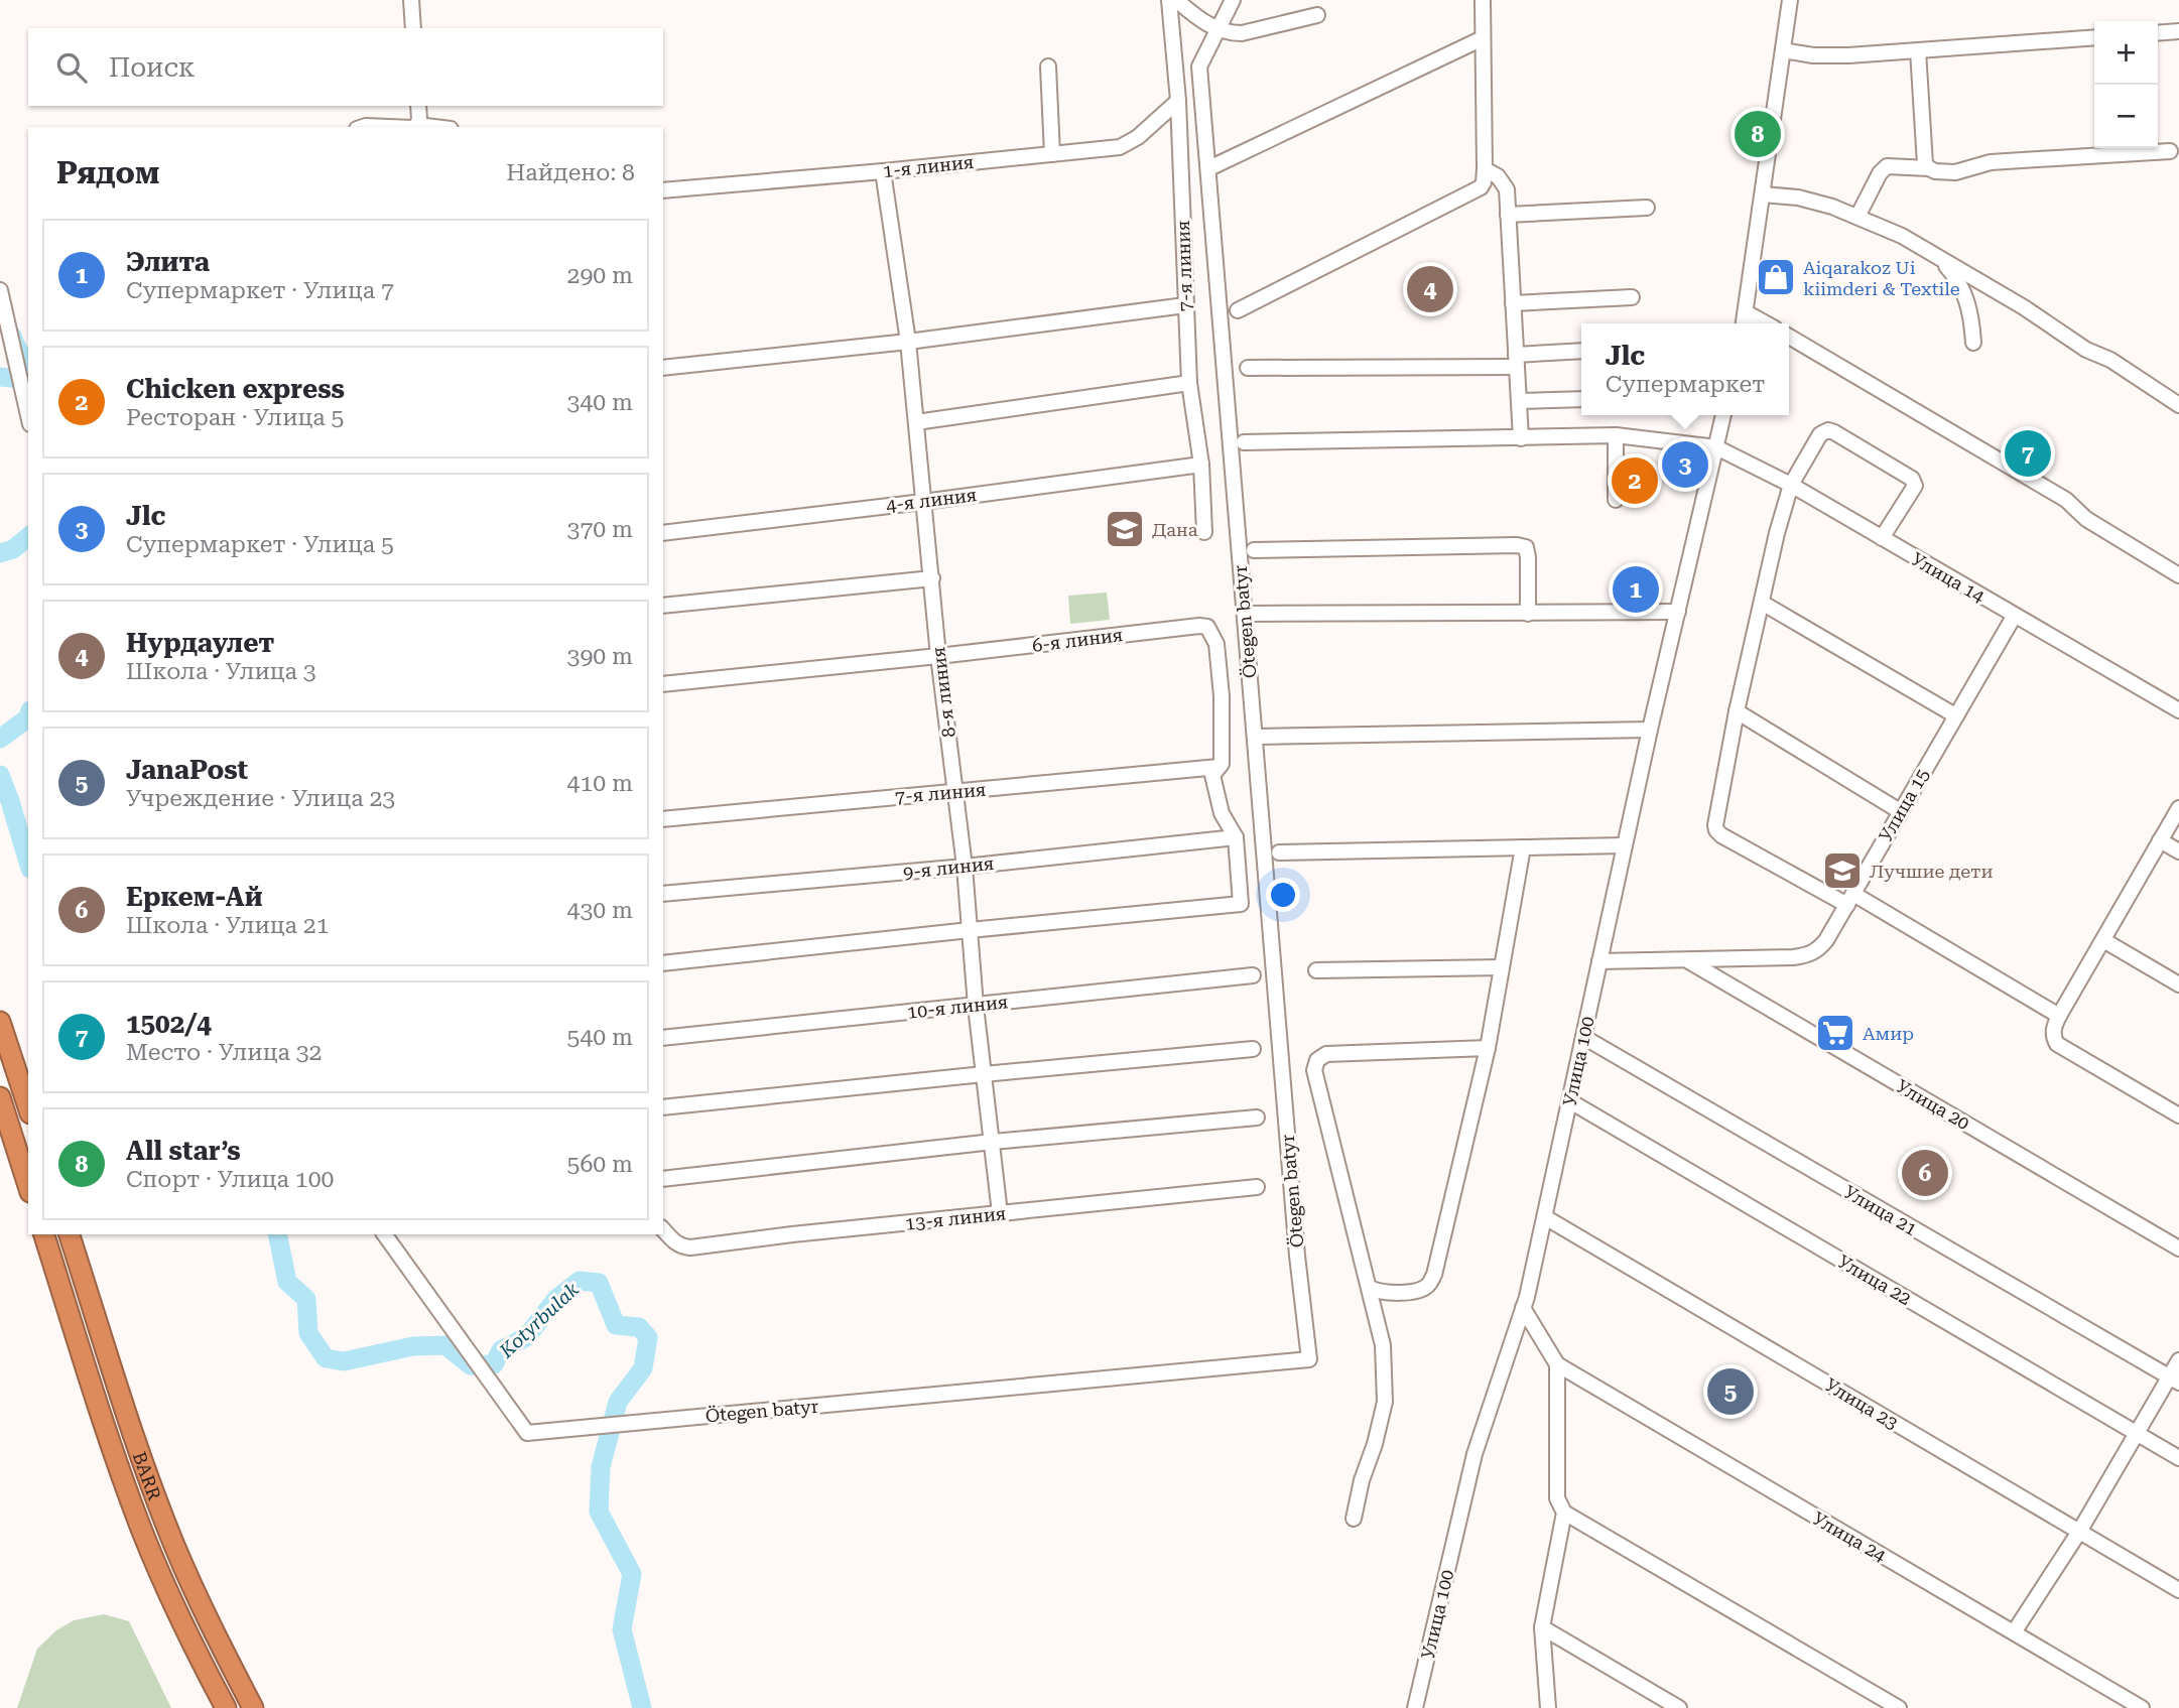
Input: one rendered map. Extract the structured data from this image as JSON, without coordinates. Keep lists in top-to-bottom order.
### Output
{
  "streets": {
    "highway": ["BARR"],
    "street": [
      "1-я линия",
      "7-я линия",
      "4-я линия",
      "Улица 14",
      "Ötegen batyr",
      "6-я линия",
      "8-я линия",
      "Улица 15",
      "9-я линия",
      "10-я линия",
      "Улица 100",
      "Улица 20",
      "Улица 21",
      "13-я линия",
      "Улица 22",
      "Улица 23",
      "Улица 24"
    ]
  },
  "crossings": [
    ["1-я линия", "7-я линия"],
    ["1-я линия", "8-я линия"],
    ["7-я линия", "4-я линия"],
    ["7-я линия", "6-я линия"],
    ["7-я линия", "8-я линия"],
    ["4-я линия", "8-я линия"],
    ["Улица 14", "Улица 15"],
    ["Улица 14", "Улица 100"],
    ["6-я линия", "8-я линия"],
    ["6-я линия", "9-я линия"],
    ["8-я линия", "9-я линия"],
    ["8-я линия", "10-я линия"],
    ["8-я линия", "13-я линия"],
    ["Улица 15", "Улица 100"],
    ["Улица 15", "Улица 20"],
    ["Улица 100", "Улица 21"],
    ["Улица 100", "Улица 22"],
    ["Улица 100", "Улица 23"]
  ],
  "water": ["Kotyrbulak"],
  "places": {
    "shop": ["Aiqarakoz Ui kiimderi & Textile"],
    "school or university": ["Дана", "Лучшие дети"],
    "supermarket": ["Амир"]
  },
  "page": {
    "map_buttons": ["+", "−"],
    "search": "Поиск",
    "pins": [
      "8",
      "4",
      "7",
      "3",
      "2",
      "1",
      "6",
      "5"
    ],
    "heading": ["Рядом", "Найдено: 8"],
    "list": [
      {
        "mark": "1",
        "name": "Элита",
        "note": "Супермаркет · Улица 7",
        "value": "290 m"
      },
      {
        "mark": "2",
        "name": "Chicken express",
        "note": "Ресторан · Улица 5",
        "value": "340 m"
      },
      {
        "mark": "3",
        "name": "Jlc",
        "note": "Супермаркет · Улица 5",
        "value": "370 m"
      },
      {
        "mark": "4",
        "name": "Нурдаулет",
        "note": "Школа · Улица 3",
        "value": "390 m"
      },
      {
        "mark": "5",
        "name": "JanaPost",
        "note": "Учреждение · Улица 23",
        "value": "410 m"
      },
      {
        "mark": "6",
        "name": "Еркем-Ай",
        "note": "Школа · Улица 21",
        "value": "430 m"
      },
      {
        "mark": "7",
        "name": "1502/4",
        "note": "Место · Улица 32",
        "value": "540 m"
      },
      {
        "mark": "8",
        "name": "All star’s",
        "note": "Спорт · Улица 100",
        "value": "560 m"
      }
    ],
    "popup": ["Jlc", "Супермаркет"]
  }
}
